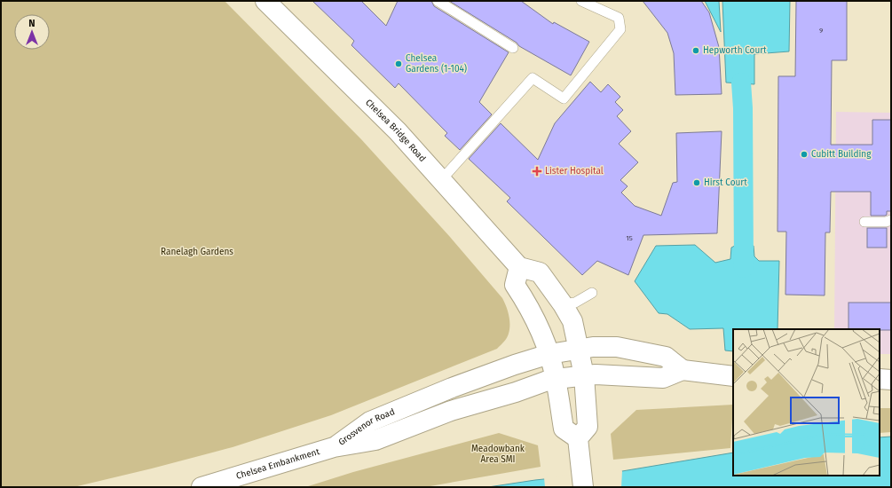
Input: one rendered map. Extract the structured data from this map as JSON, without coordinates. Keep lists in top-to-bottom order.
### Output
{
  "streets": {
    "main road": ["Chelsea Bridge Road", "Grosvenor Road", "Chelsea Embankment"]
  },
  "crossings": [
    ["Grosvenor Road", "Chelsea Embankment"]
  ],
  "parks": ["Ranelagh Gardens", "Meadowbank Area SMI"],
  "places": {
    "other": [
      "Hepworth Court",
      "Chelsea Gardens (1-104)",
      "Cubitt Building",
      "Hirst Court"
    ],
    "health": ["Lister Hospital"]
  },
  "house_numbers": ["9", "15"],
  "north": "top"
}
